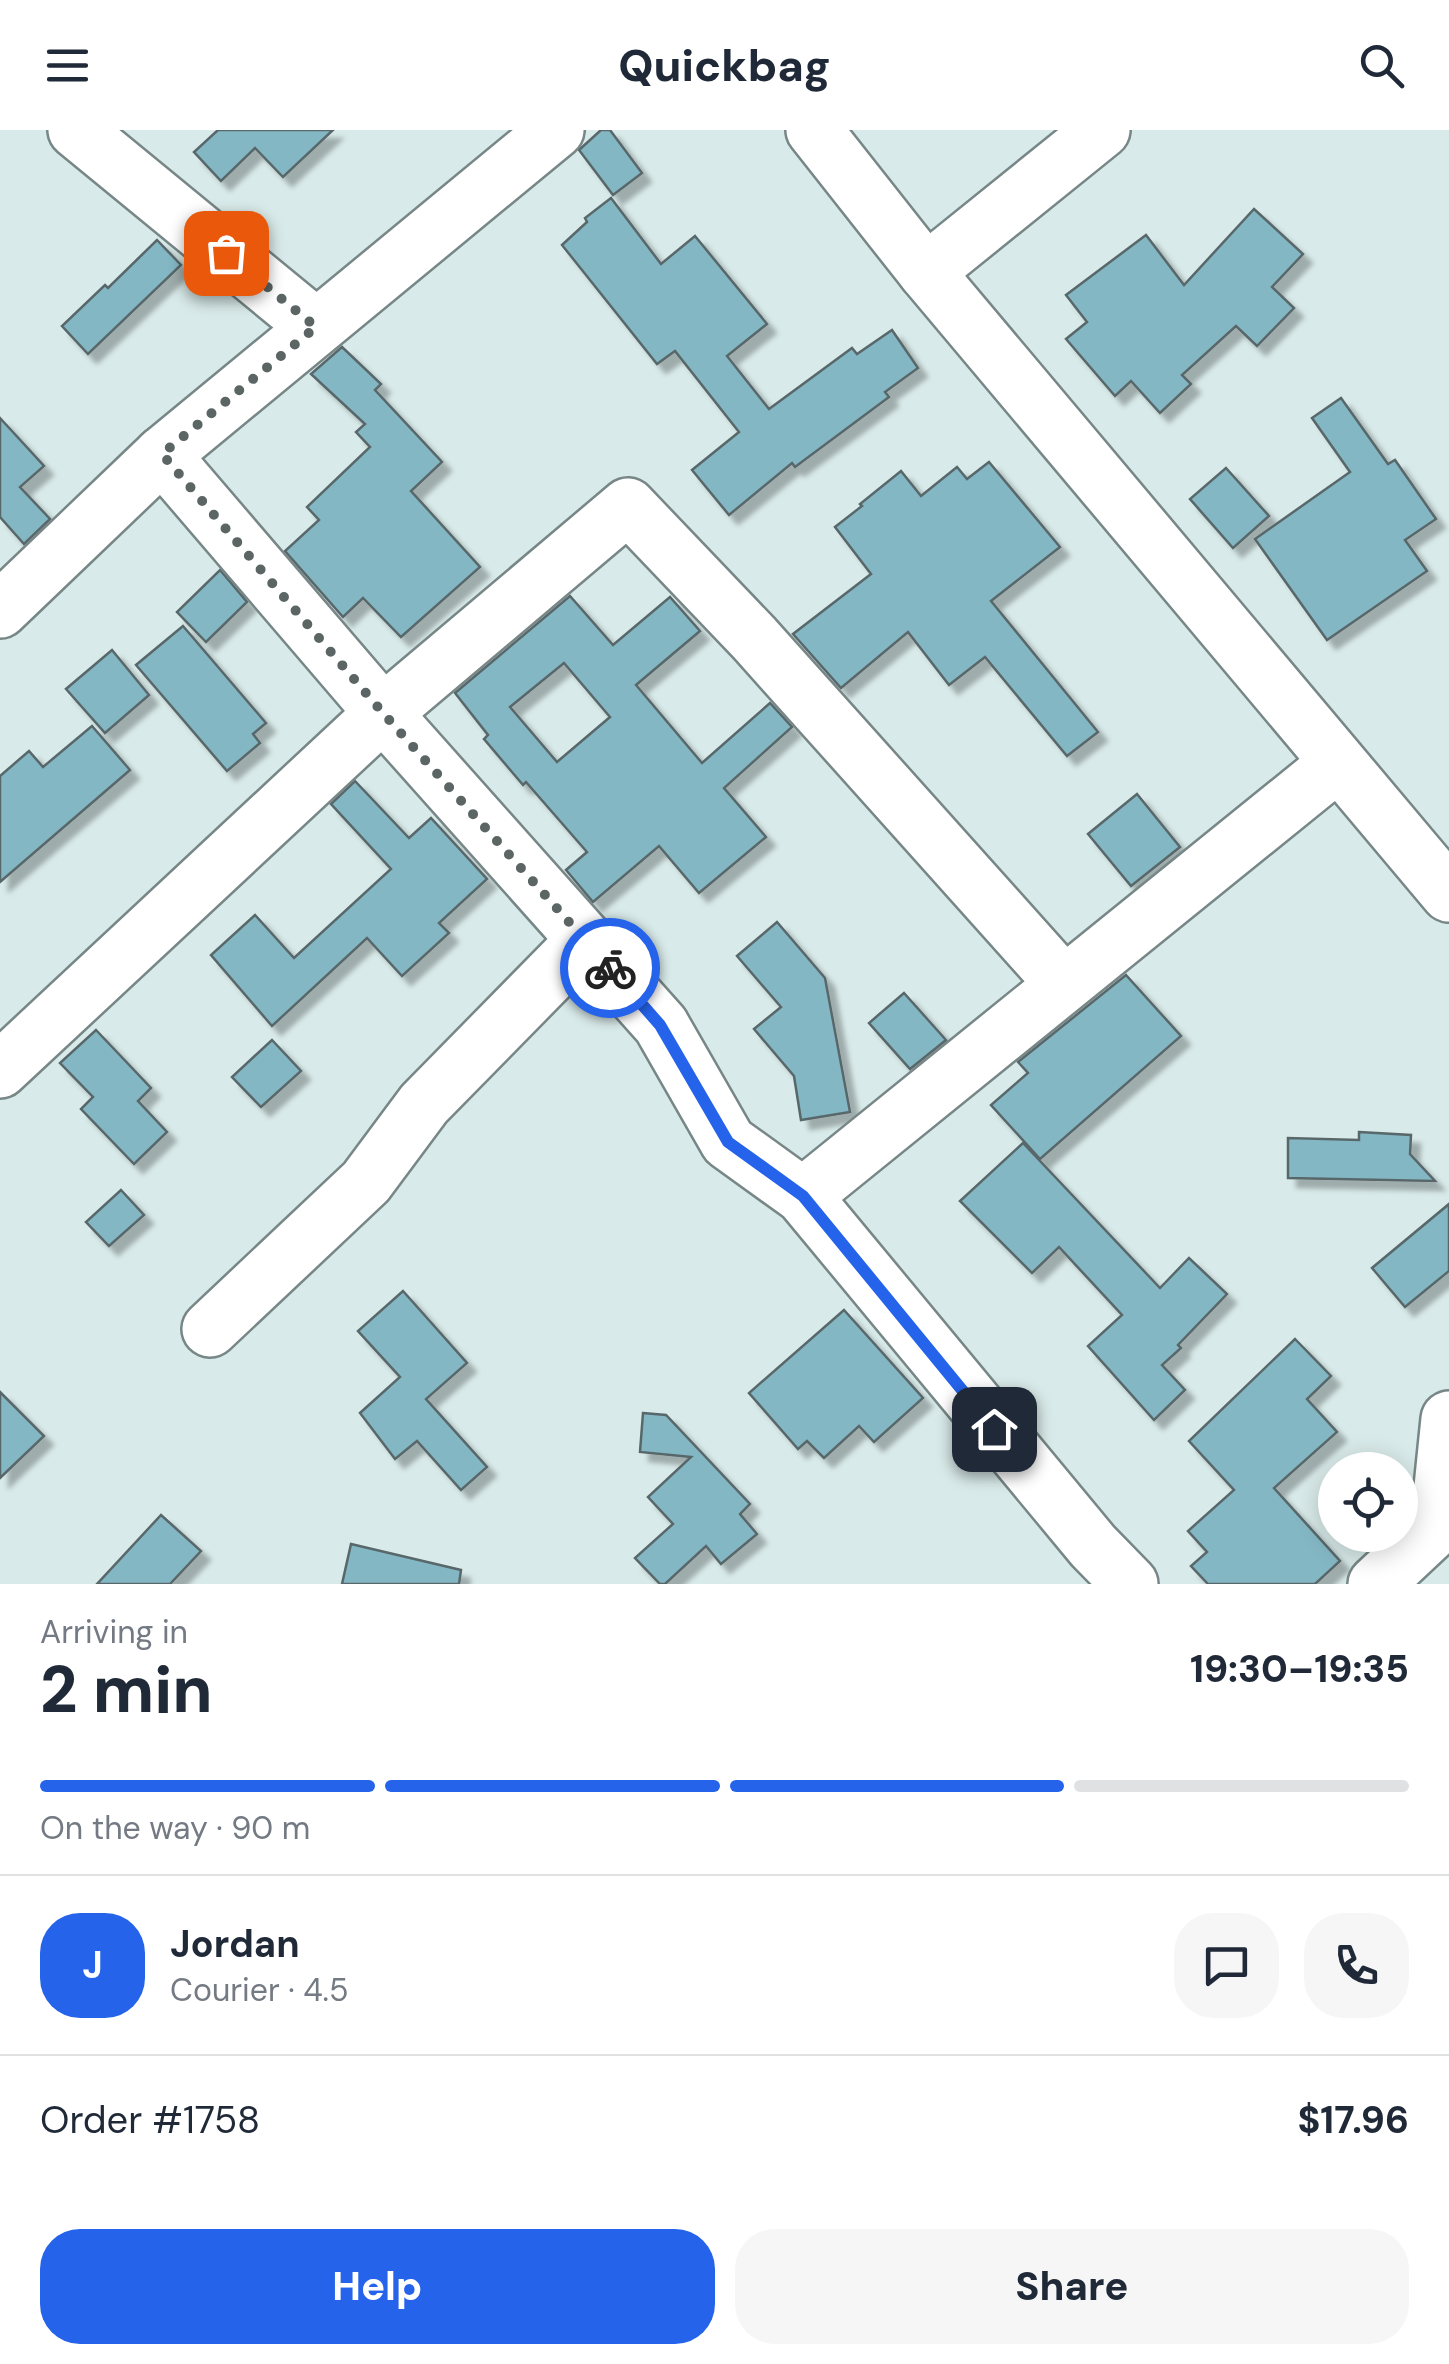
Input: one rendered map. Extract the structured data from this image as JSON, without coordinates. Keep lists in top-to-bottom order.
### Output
{
  "page": {
    "header": "Quickbag",
    "heading": ["2 min", "Arriving in", "19:30–19:35"],
    "panel": [
      "Jordan",
      "Courier · 4.5",
      "Order #1758",
      "$17.96"
    ],
    "bar": "On the way · 90 m",
    "round": "J",
    "buttons": ["Help", "Share"]
  }
}
